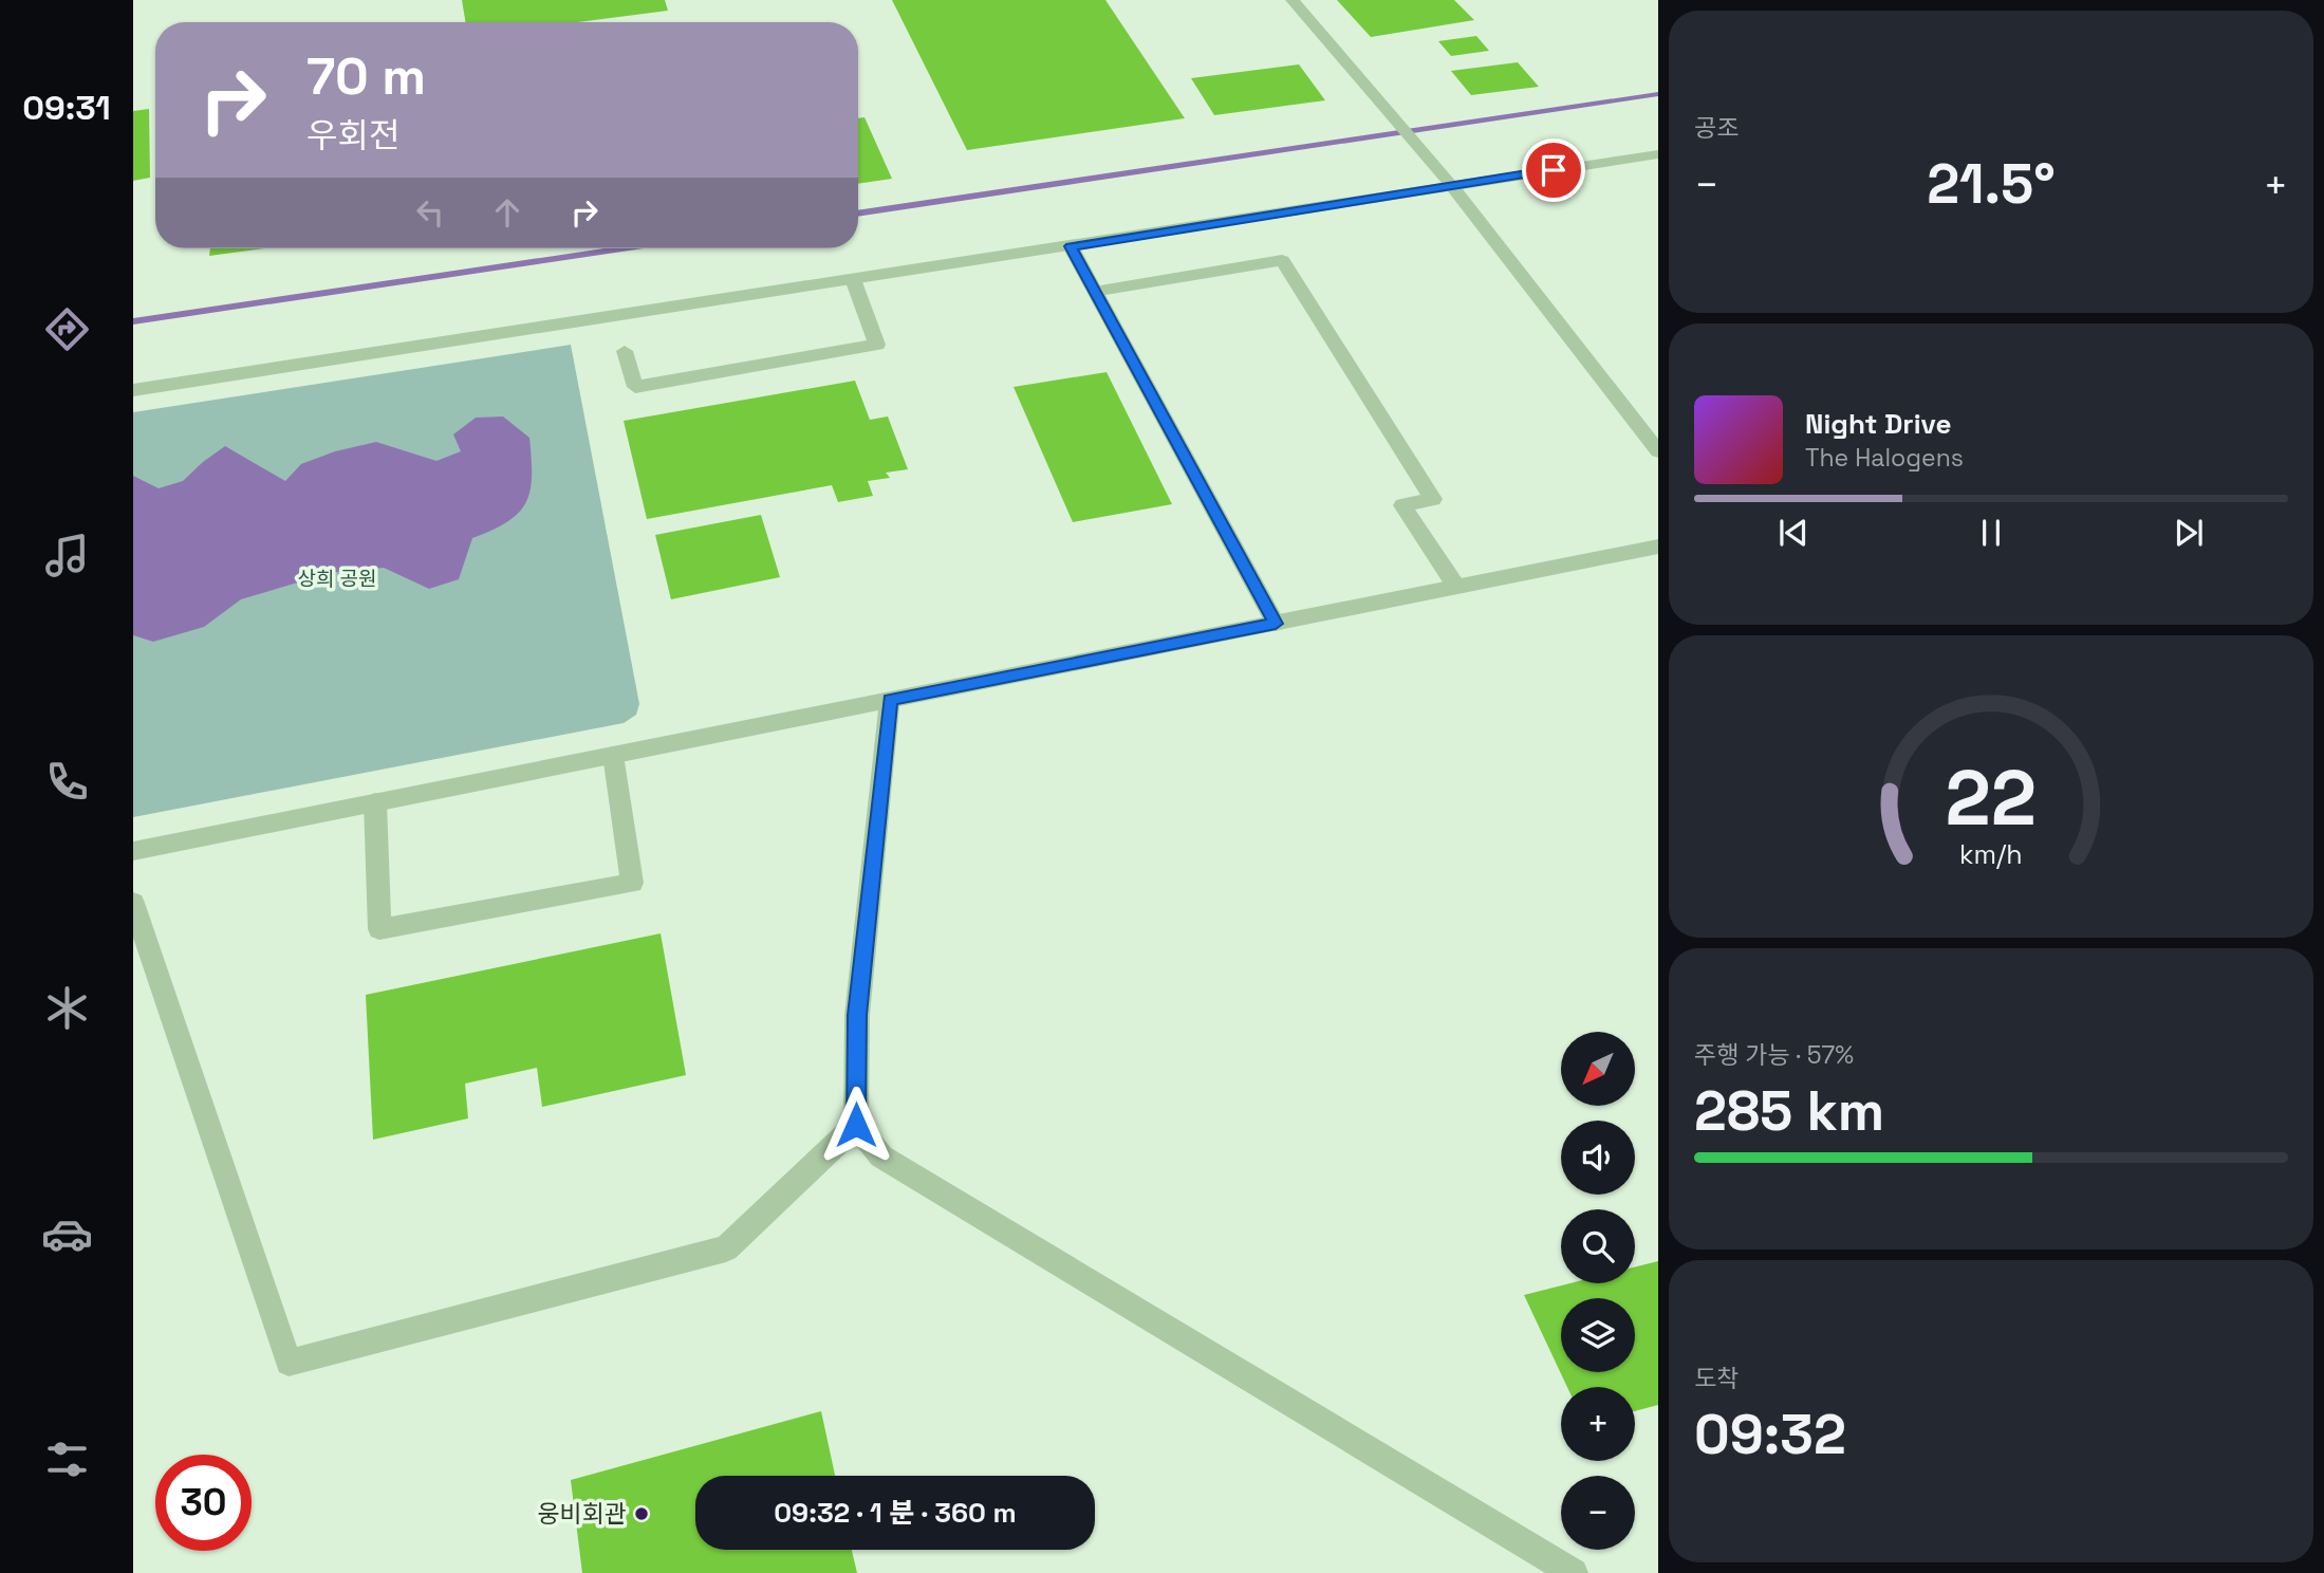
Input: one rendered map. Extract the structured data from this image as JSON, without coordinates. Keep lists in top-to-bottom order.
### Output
{
  "parks": ["상희 공원"],
  "places": ["웅비회관"],
  "north": "bottom left",
  "page": {
    "tabs": "09:31",
    "tile": [
      "공조",
      ["주행 가능 · 57%", "285 km"],
      ["도착", "09:32"]
    ],
    "turn": ["70 m", "우회전"],
    "heat": ["−", "21.5°", "+"],
    "song": ["Night Drive", "The Halogens"],
    "map_buttons": ["+", "−"],
    "limit": "30",
    "trip": "09:32 · 1 분 · 360 m",
    "gauge": ["22", "km/h"]
  }
}
